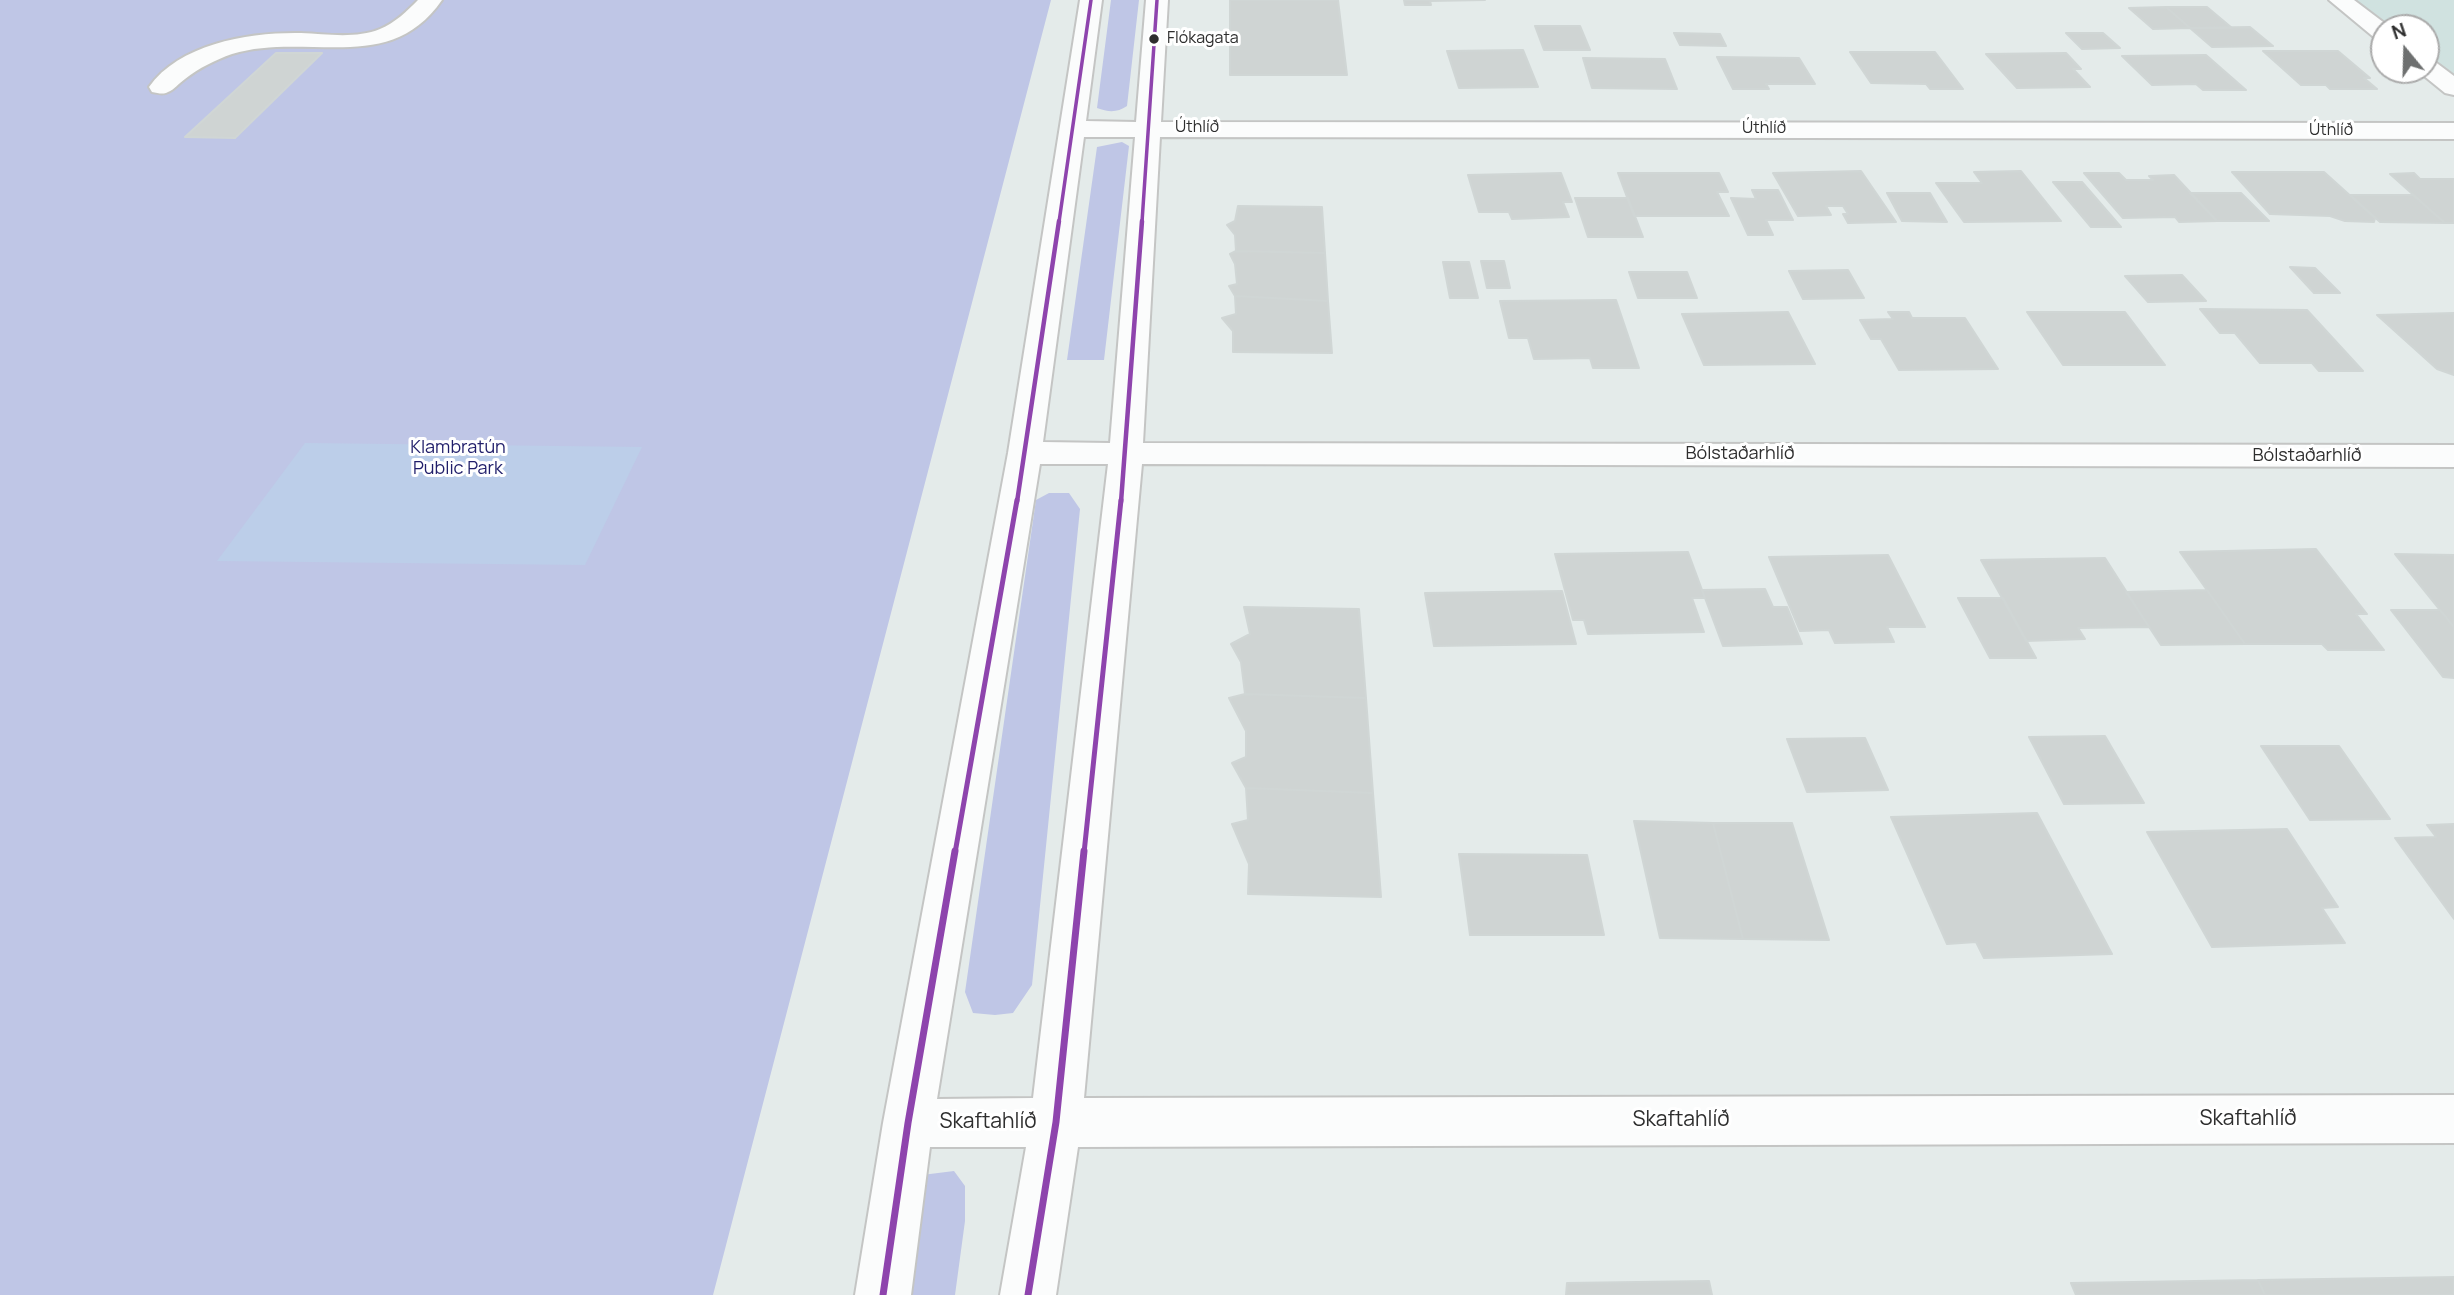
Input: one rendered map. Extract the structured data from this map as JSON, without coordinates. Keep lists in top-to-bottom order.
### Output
{
  "streets": {
    "street": ["Úthlíð", "Bólstaðarhlíð", "Skaftahlíð"]
  },
  "parks": ["Klambratún Public Park"],
  "places": ["Flókagata"],
  "north": "top"
}
